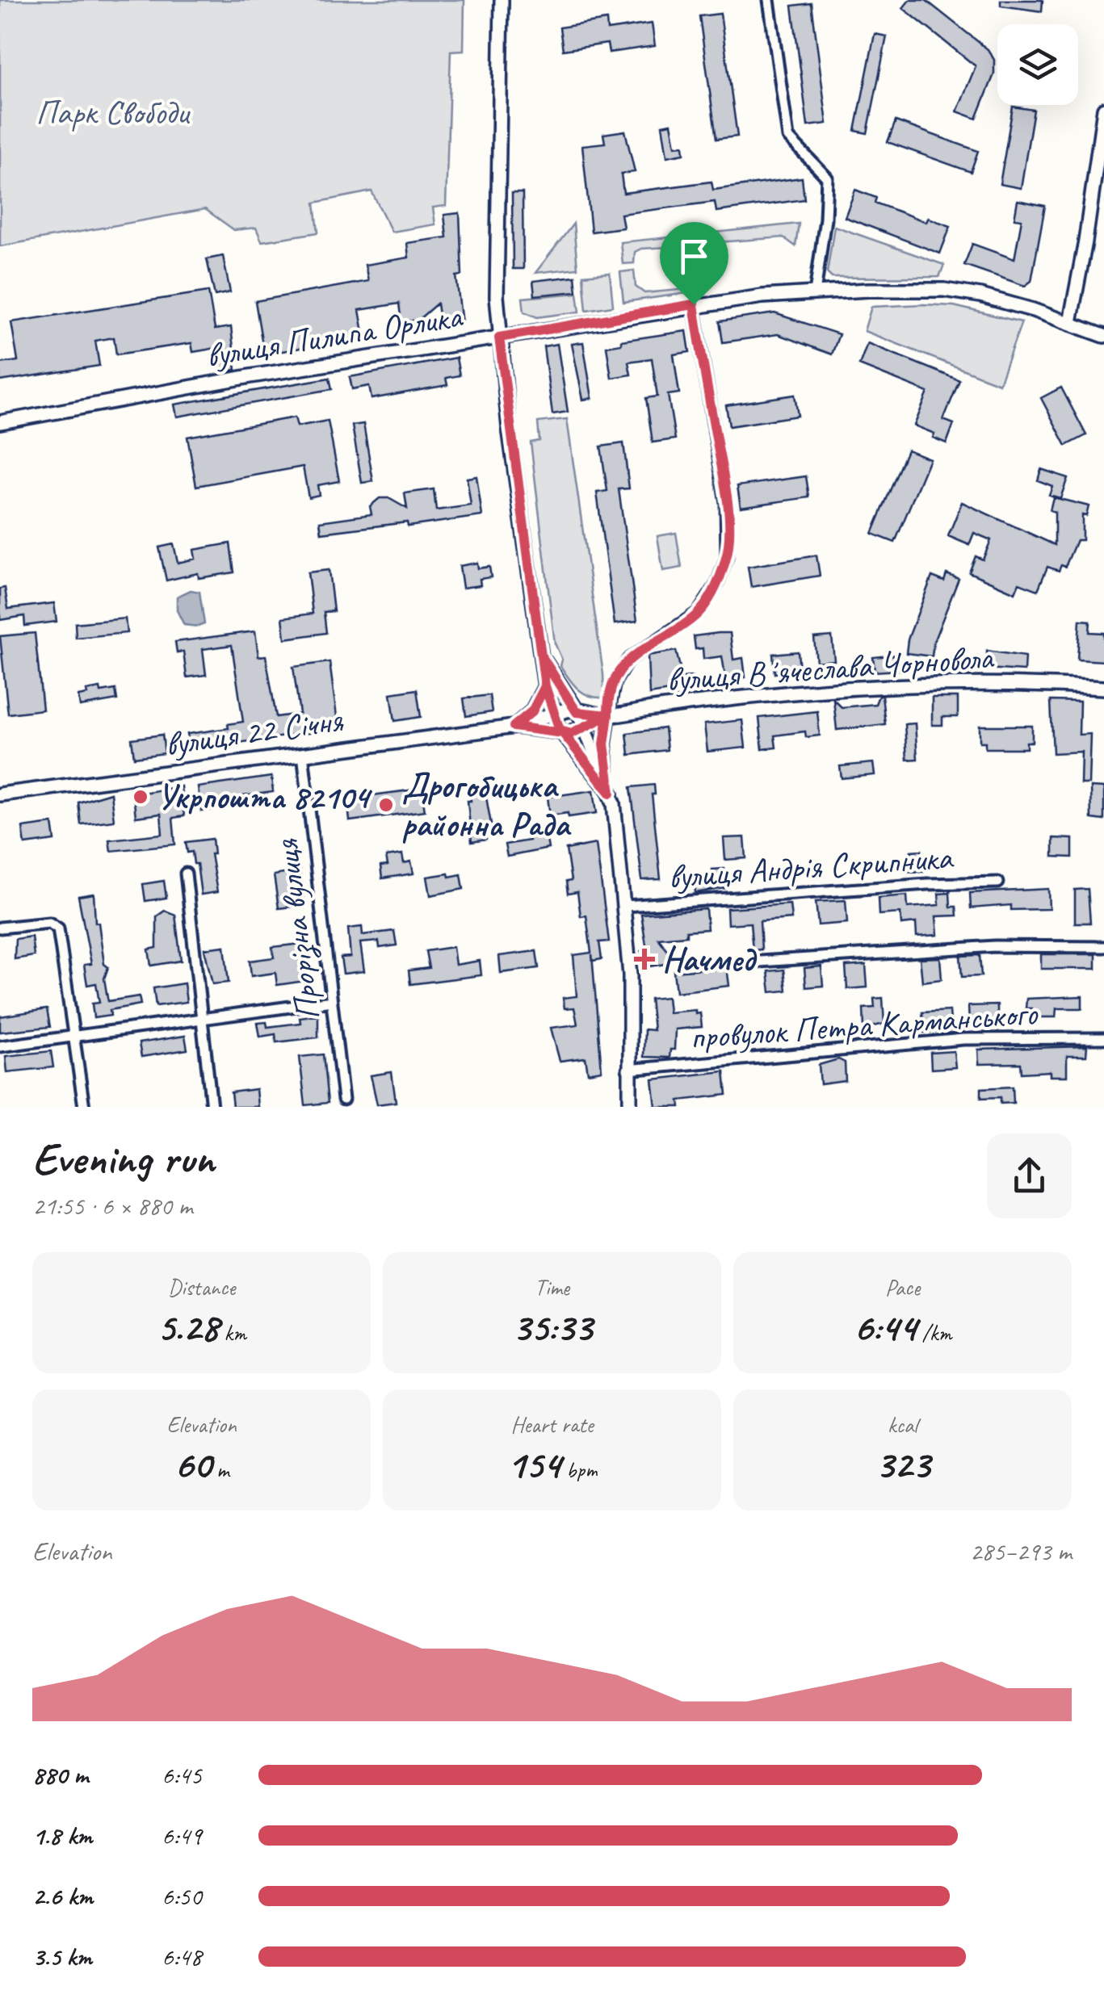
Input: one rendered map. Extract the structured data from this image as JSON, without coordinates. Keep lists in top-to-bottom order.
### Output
{
  "streets": {
    "main road": ["вулиця Пилипа Орлика", "вулиця Вʼячеслава Чорновола", "вулиця 22 Січня"],
    "street": ["вулиця Андрія Скрипника", "Прорізна вулиця", "провулок Петра Карманського"]
  },
  "crossings": [
    ["вулиця 22 Січня", "Прорізна вулиця"]
  ],
  "parks": ["Парк Свободи"],
  "places": {
    "other": ["Укрпошта 82104", "Дрогобицька районна Рада"],
    "health": ["Начмед"]
  },
  "page": {
    "heading": ["Evening run", "21:55 · 6 × 880 m"],
    "stats": [
      ["Distance", "5.28 km"],
      ["Time", "35:33"],
      ["Pace", "6:44 /km"],
      ["Elevation", "60 m"],
      ["Heart rate", "154 bpm"],
      ["kcal", "323"]
    ],
    "chart": ["Elevation", "285–293 m"],
    "list": [
      {
        "name": "880 m",
        "note": "6:45"
      },
      {
        "name": "1.8 km",
        "note": "6:49"
      },
      {
        "name": "2.6 km",
        "note": "6:50"
      },
      {
        "name": "3.5 km",
        "note": "6:48"
      }
    ]
  }
}
